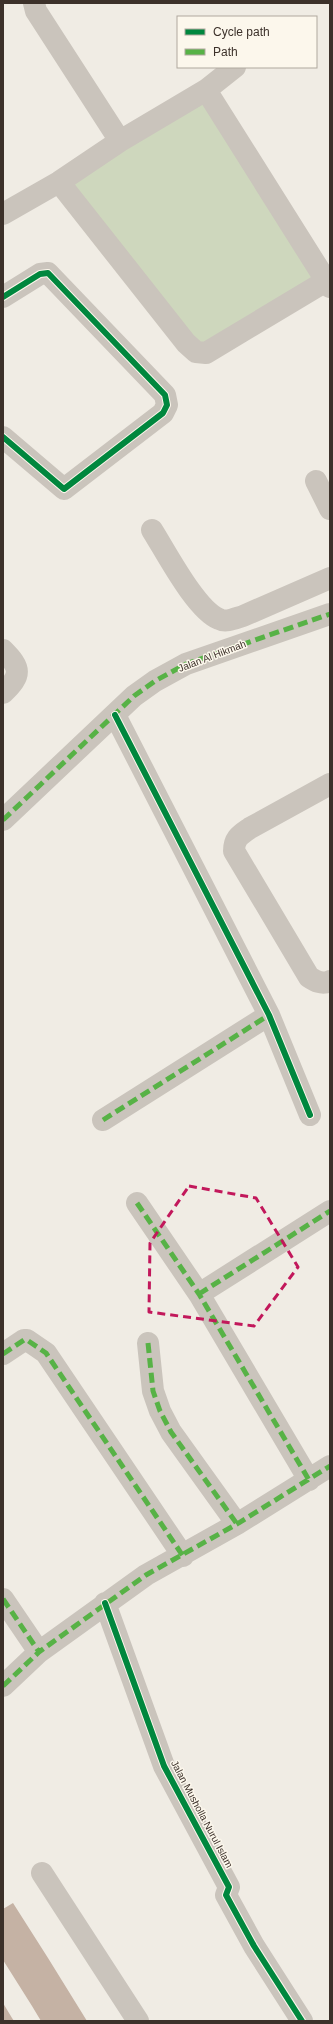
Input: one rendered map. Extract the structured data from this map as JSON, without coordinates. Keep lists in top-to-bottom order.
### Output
{
  "streets": {
    "street": ["Jalan Al Hikmah", "Jalan Musholla Nurul Islam"]
  },
  "legend": ["Cycle path", "Path"]
}
